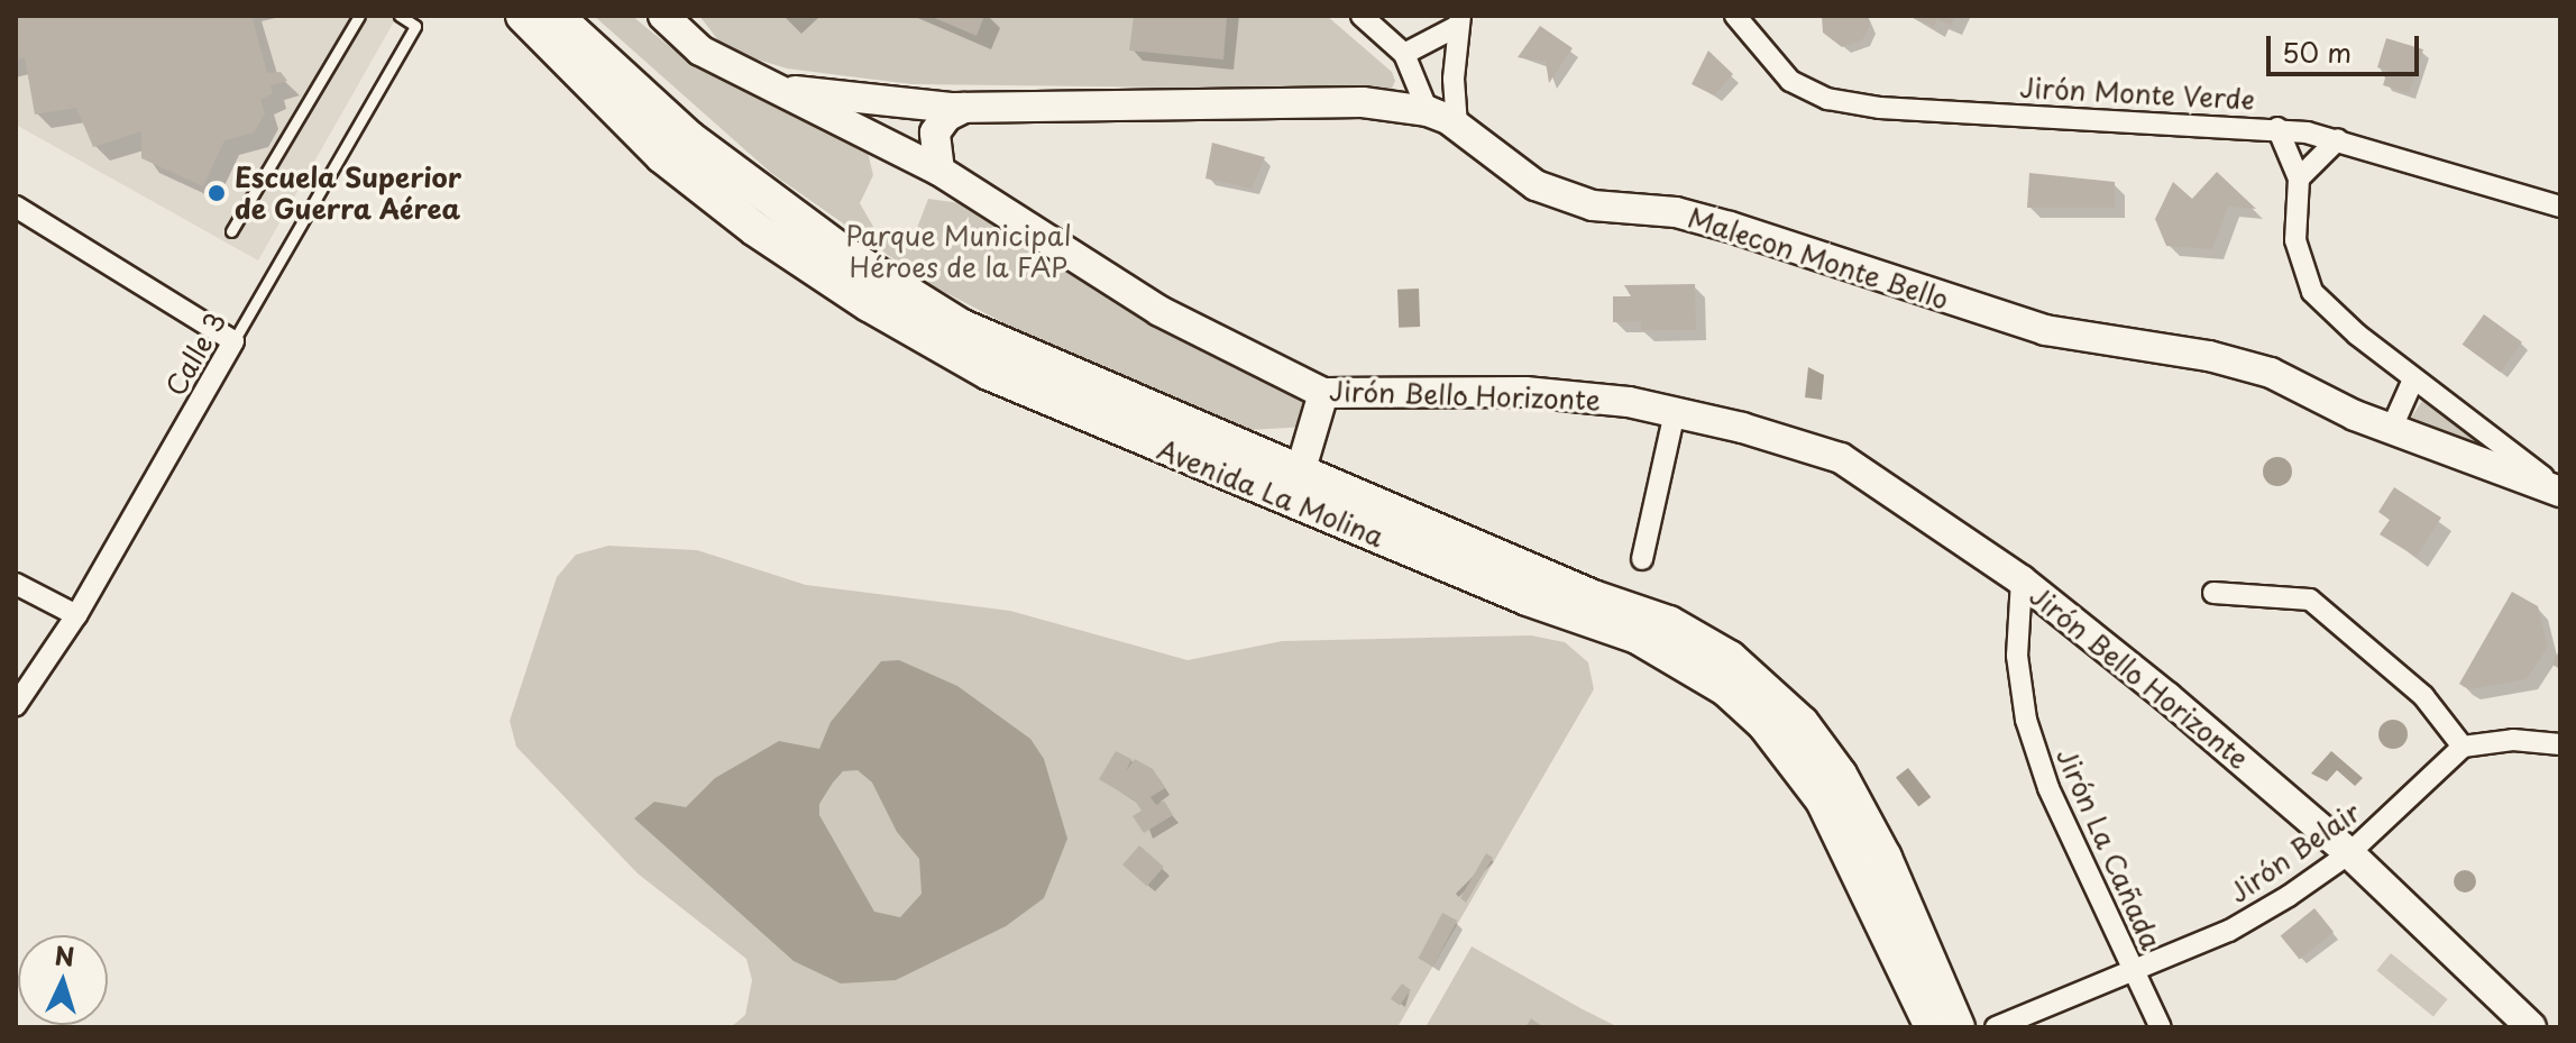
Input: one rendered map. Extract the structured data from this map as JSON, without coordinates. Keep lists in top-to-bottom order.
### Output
{
  "streets": {
    "main road": ["Avenida La Molina"],
    "street": [
      "Jirón Monte Verde",
      "Malecon Monte Bello",
      "Calle 3",
      "Jirón Bello Horizonte",
      "Jirón La Cañada",
      "Jirón Belair"
    ]
  },
  "crossings": [
    ["Malecon Monte Bello", "Jirón Bello Horizonte"],
    ["Jirón Bello Horizonte", "Jirón La Cañada"],
    ["Jirón Bello Horizonte", "Jirón Belair"],
    ["Jirón La Cañada", "Jirón Belair"]
  ],
  "parks": ["Parque Municipal Héroes de la FAP"],
  "places": ["Escuela Superior de Guerra Aérea"],
  "scale_bar": "50 m",
  "north": "top"
}
